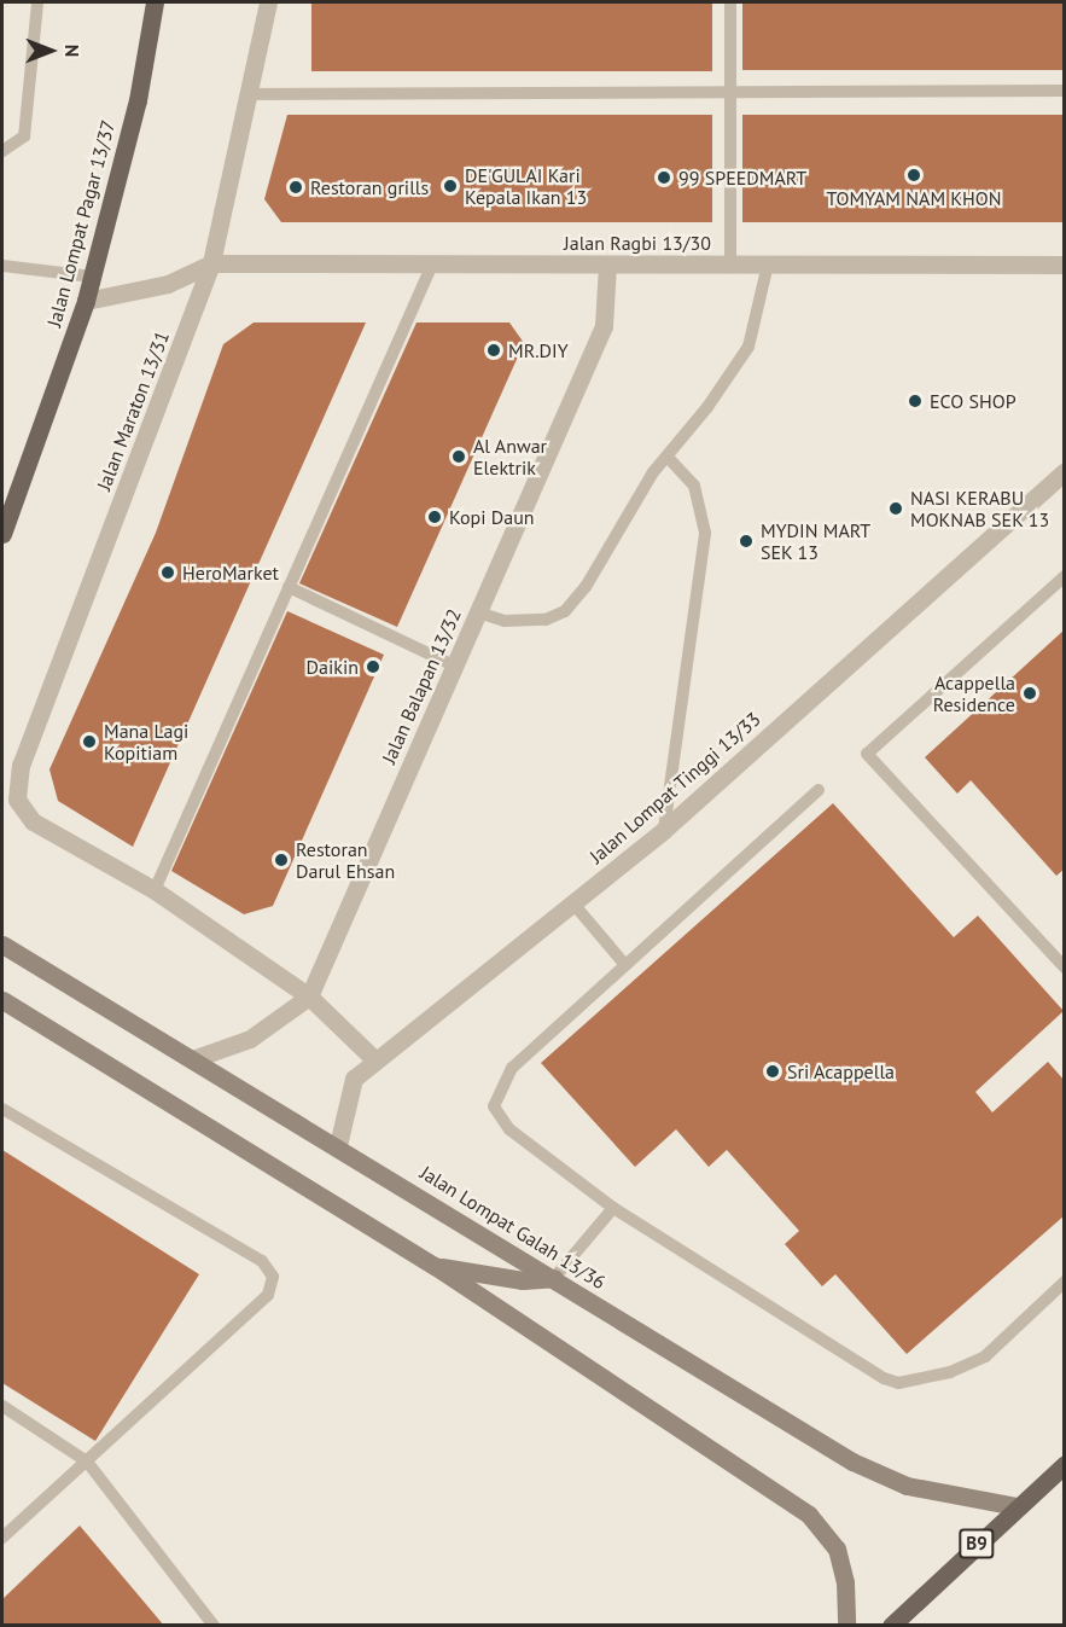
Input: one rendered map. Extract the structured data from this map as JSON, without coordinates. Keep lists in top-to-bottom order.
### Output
{
  "streets": {
    "main road": ["Jalan Lompat Pagar 13/37", "B9"],
    "street": [
      "Jalan Ragbi 13/30",
      "Jalan Maraton 13/31",
      "Jalan Balapan 13/32",
      "Jalan Lompat Tinggi 13/33",
      "Jalan Lompat Galah 13/36"
    ]
  },
  "crossings": [
    ["Jalan Ragbi 13/30", "Jalan Maraton 13/31"],
    ["Jalan Ragbi 13/30", "Jalan Balapan 13/32"],
    ["Jalan Lompat Tinggi 13/33", "Jalan Lompat Galah 13/36"],
    ["Jalan Lompat Galah 13/36", "B9"]
  ],
  "places": [
    "TOMYAM NAM KHON",
    "99 SPEEDMART",
    "DE'GULAI Kari Kepala Ikan 13",
    "Restoran grills",
    "MR.DIY",
    "ECO SHOP",
    "Al Anwar Elektrik",
    "NASI KERABU MOKNAB SEK 13",
    "Kopi Daun",
    "MYDIN MART SEK 13",
    "HeroMarket",
    "Daikin",
    "Acappella Residence",
    "Mana Lagi Kopitiam",
    "Restoran Darul Ehsan",
    "Sri Acappella"
  ],
  "north": "right"
}
